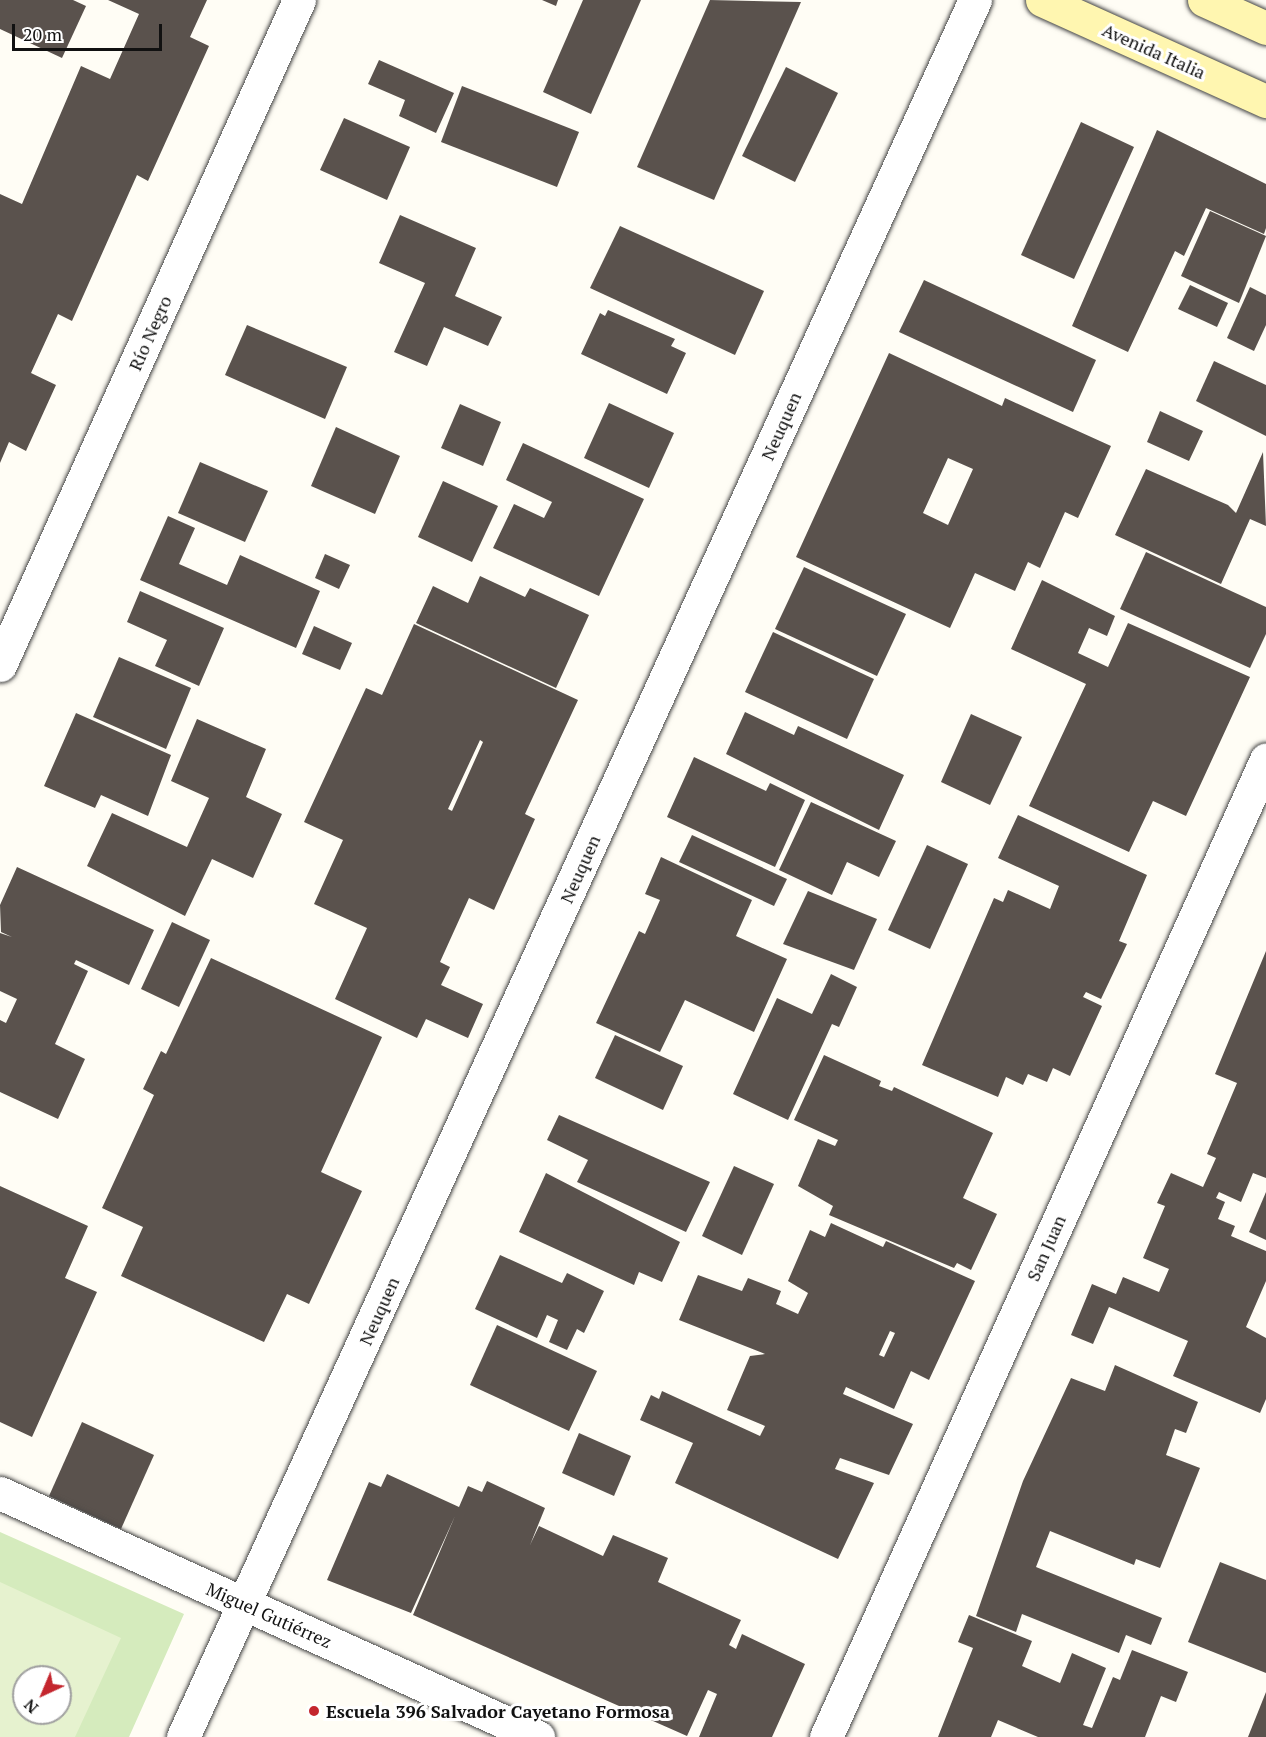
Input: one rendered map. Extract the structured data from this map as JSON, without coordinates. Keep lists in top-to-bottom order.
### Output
{
  "streets": {
    "main road": ["Avenida Italia"],
    "street": [
      "Río Negro",
      "Neuquen",
      "San Juan",
      "Miguel Gutiérrez"
    ]
  },
  "crossings": [
    ["Neuquen", "Miguel Gutiérrez"]
  ],
  "places": ["Escuela 396 Salvador Cayetano Formosa"],
  "scale_bar": "20 m",
  "north": "bottom left"
}
